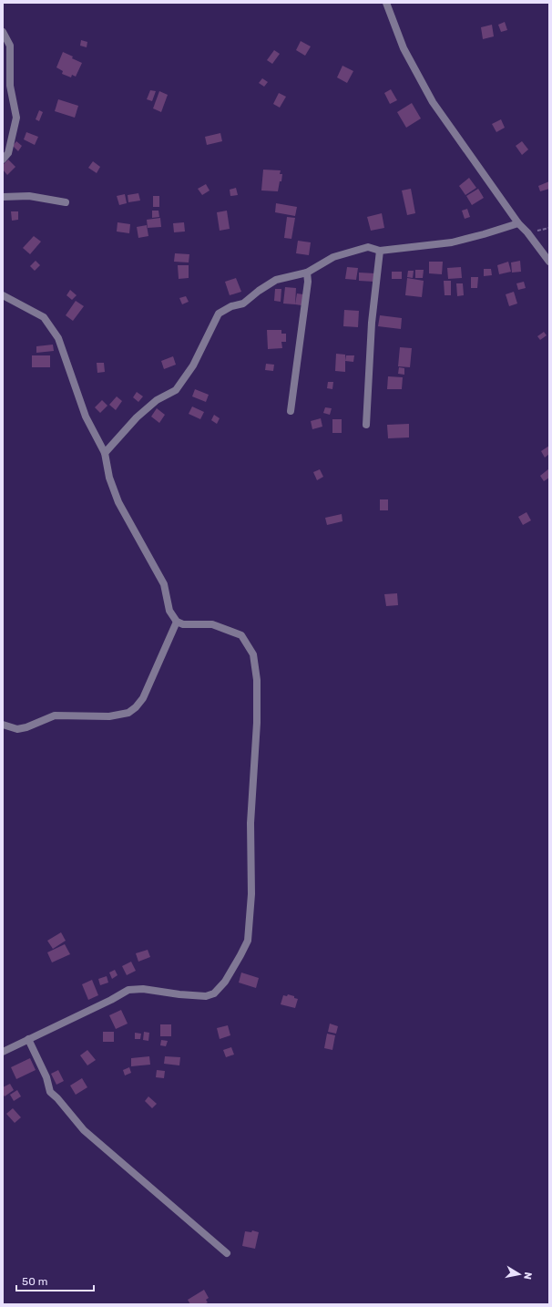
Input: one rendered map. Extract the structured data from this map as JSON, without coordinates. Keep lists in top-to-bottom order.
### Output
{
  "scale_bar": "50 m",
  "north": "right"
}
